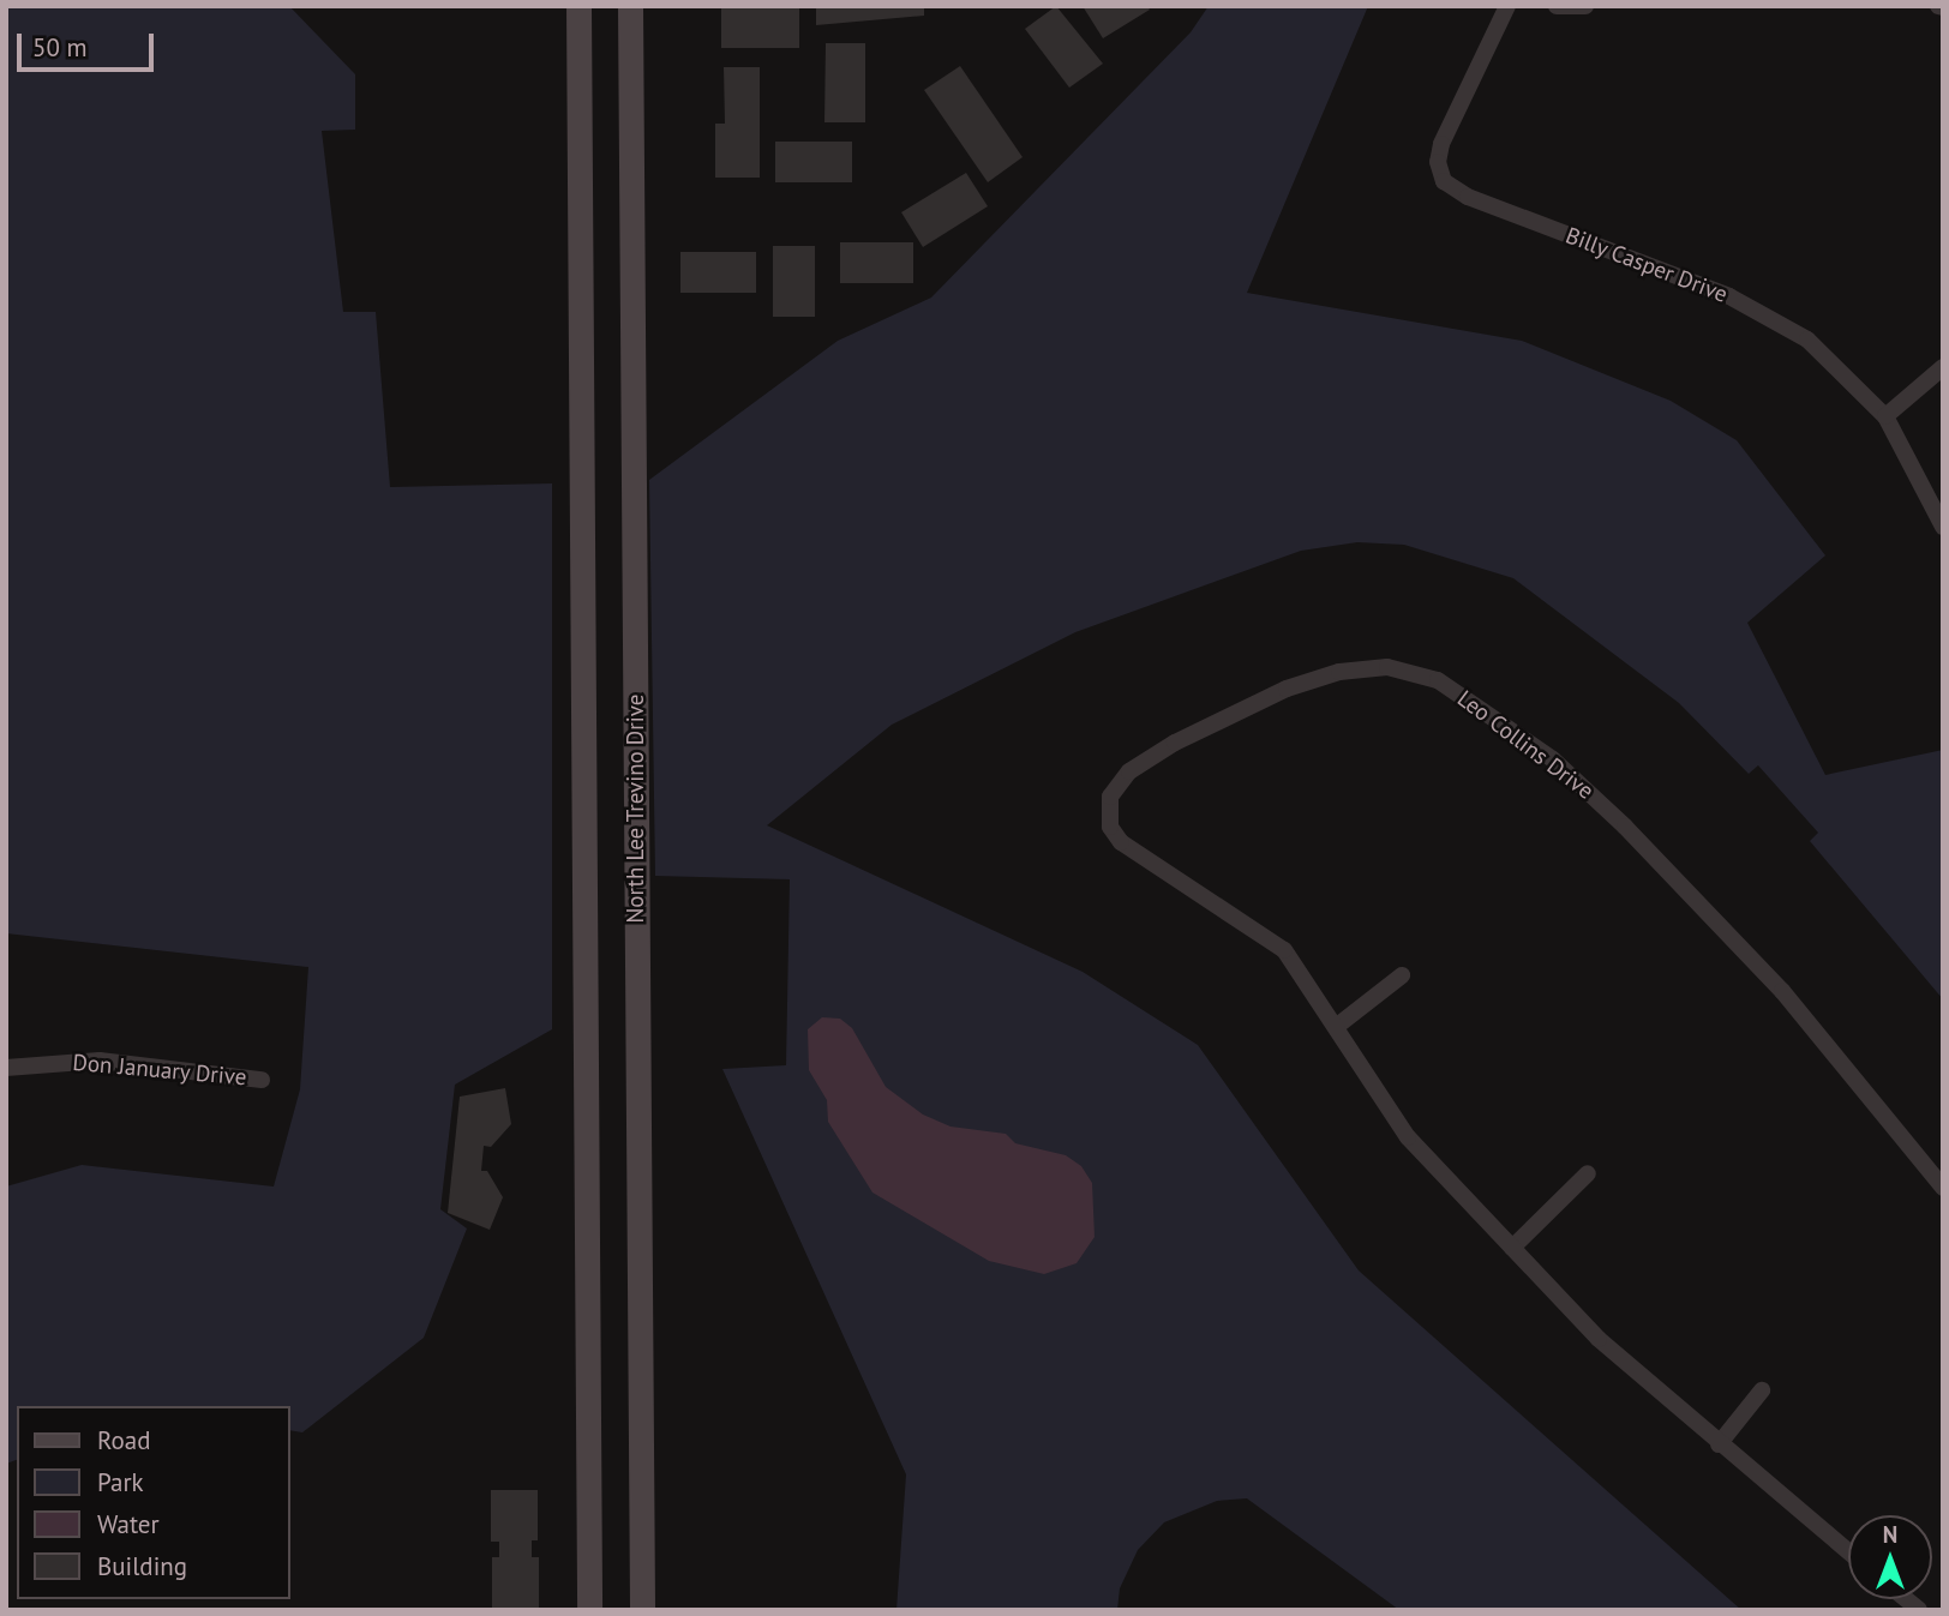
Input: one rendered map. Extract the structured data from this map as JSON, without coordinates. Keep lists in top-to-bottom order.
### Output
{
  "streets": {
    "main road": ["North Lee Trevino Drive"],
    "street": ["Billy Casper Drive", "Leo Collins Drive", "Don January Drive"]
  },
  "legend": [
    "Road",
    "Park",
    "Water",
    "Building"
  ],
  "scale_bar": "50 m",
  "north": "top"
}
